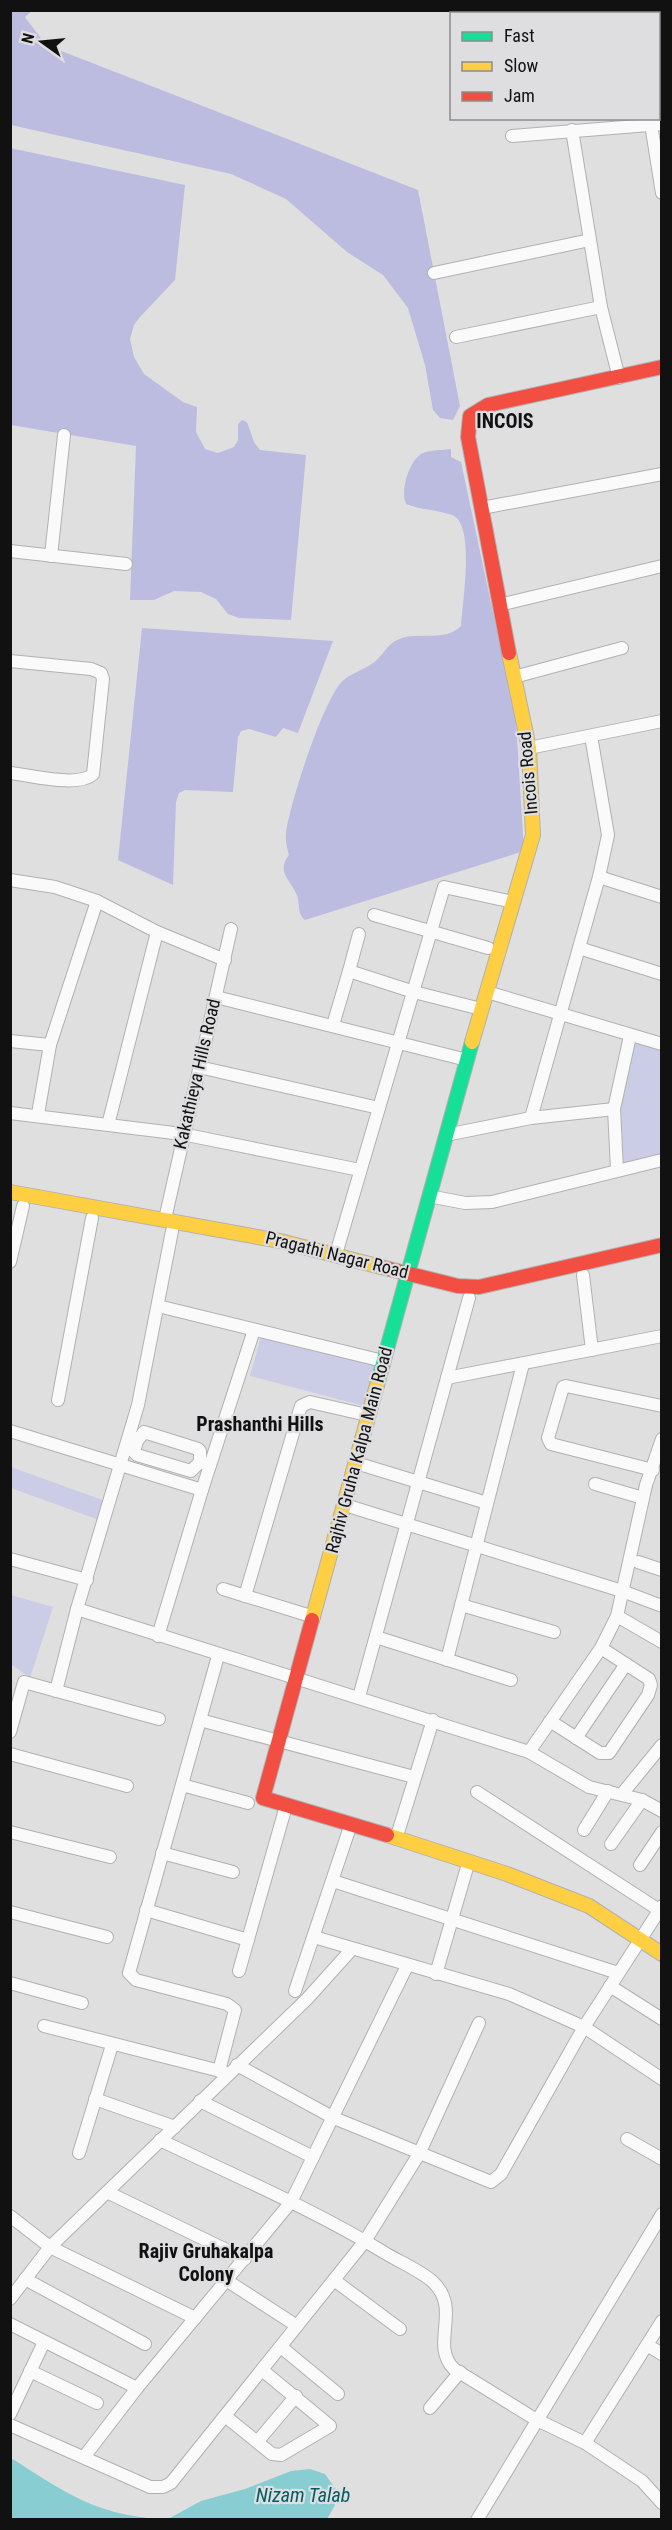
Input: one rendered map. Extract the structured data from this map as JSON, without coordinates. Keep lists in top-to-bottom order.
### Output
{
  "streets": {
    "street": [
      "Incois Road",
      "Kakathieya Hills Road",
      "Pragathi Nagar Road",
      "Rajhiv Gruha Kalpa Main Road"
    ]
  },
  "crossings": [
    ["Incois Road", "Pragathi Nagar Road"],
    ["Incois Road", "Rajhiv Gruha Kalpa Main Road"],
    ["Kakathieya Hills Road", "Pragathi Nagar Road"],
    ["Pragathi Nagar Road", "Rajhiv Gruha Kalpa Main Road"]
  ],
  "districts": ["INCOIS", "Prashanthi Hills", "Rajiv Gruhakalpa Colony"],
  "water": ["Nizam Talab"],
  "legend": ["Fast", "Slow", "Jam"],
  "north": "left"
}
